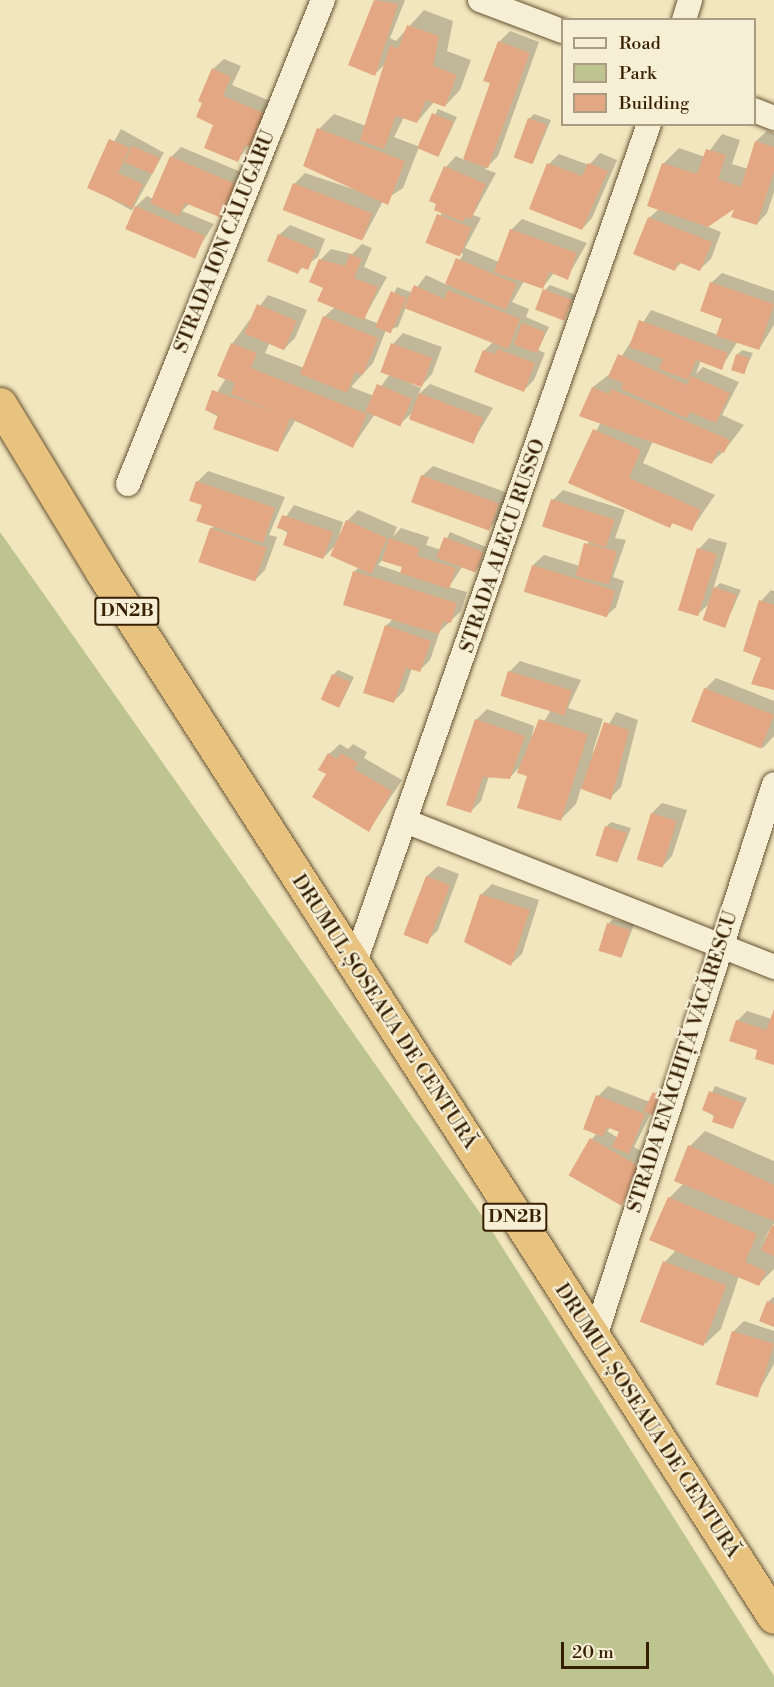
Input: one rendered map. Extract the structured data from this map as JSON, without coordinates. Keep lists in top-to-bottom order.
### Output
{
  "streets": {
    "highway": ["DN2B", "DRUMUL ȘOSEAUA DE CENTURĂ"],
    "street": ["STRADA ION CĂLUGĂRU", "STRADA ALECU RUSSO", "STRADA ENĂCHIȚĂ VĂCĂRESCU"]
  },
  "crossings": [
    ["STRADA ALECU RUSSO", "DRUMUL ȘOSEAUA DE CENTURĂ"],
    ["DRUMUL ȘOSEAUA DE CENTURĂ", "STRADA ENĂCHIȚĂ VĂCĂRESCU"]
  ],
  "legend": ["Road", "Park", "Building"],
  "scale_bar": "20 m"
}
